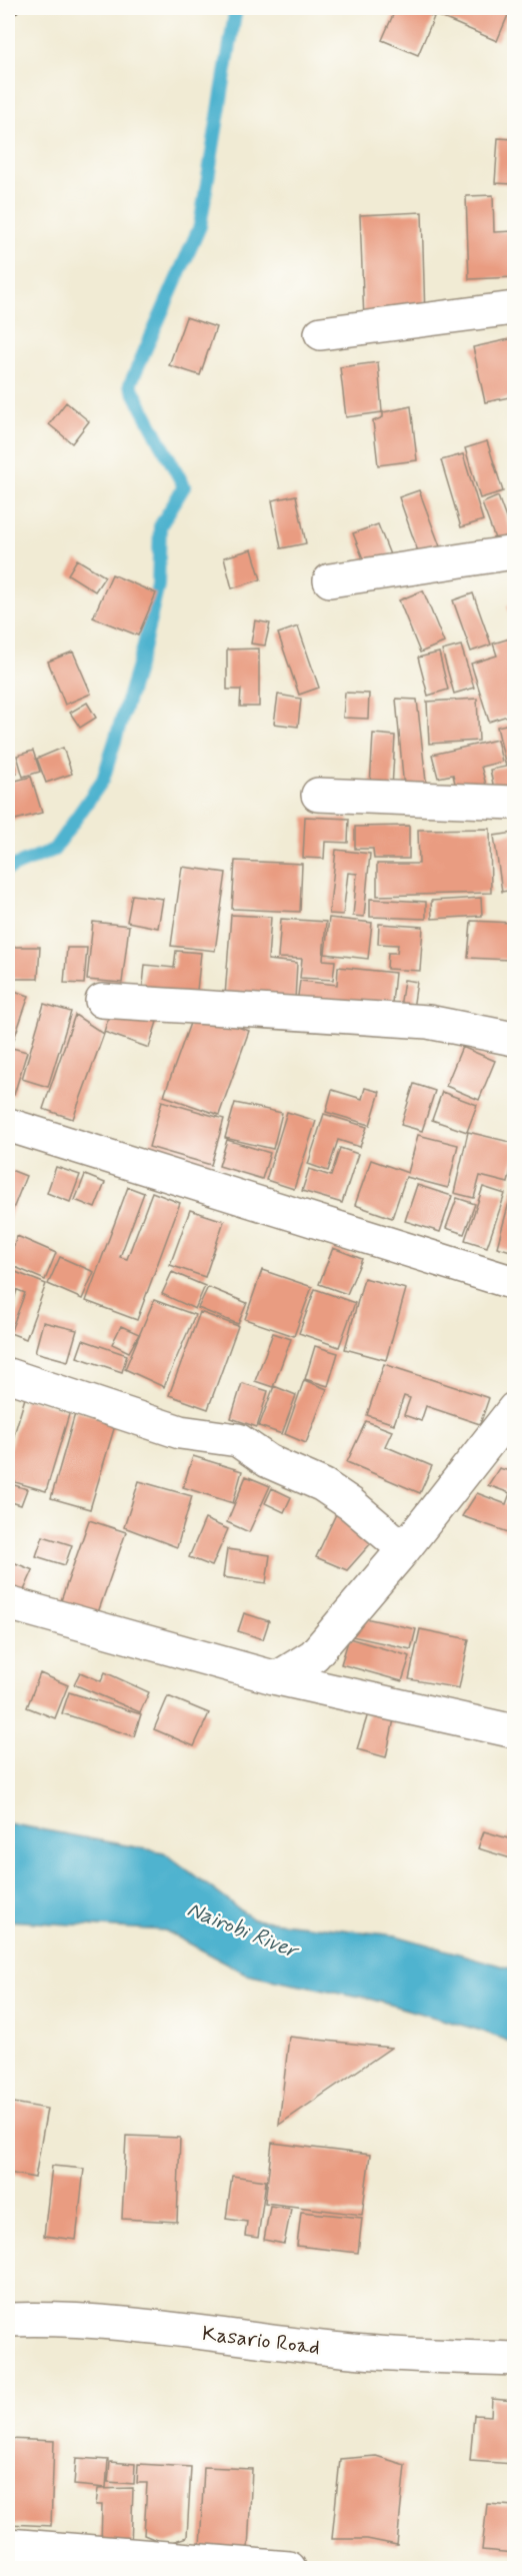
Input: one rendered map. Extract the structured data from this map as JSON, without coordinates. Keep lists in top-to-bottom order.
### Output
{
  "streets": {
    "street": ["Kasario Road"]
  },
  "water": ["Nairobi River"]
}
